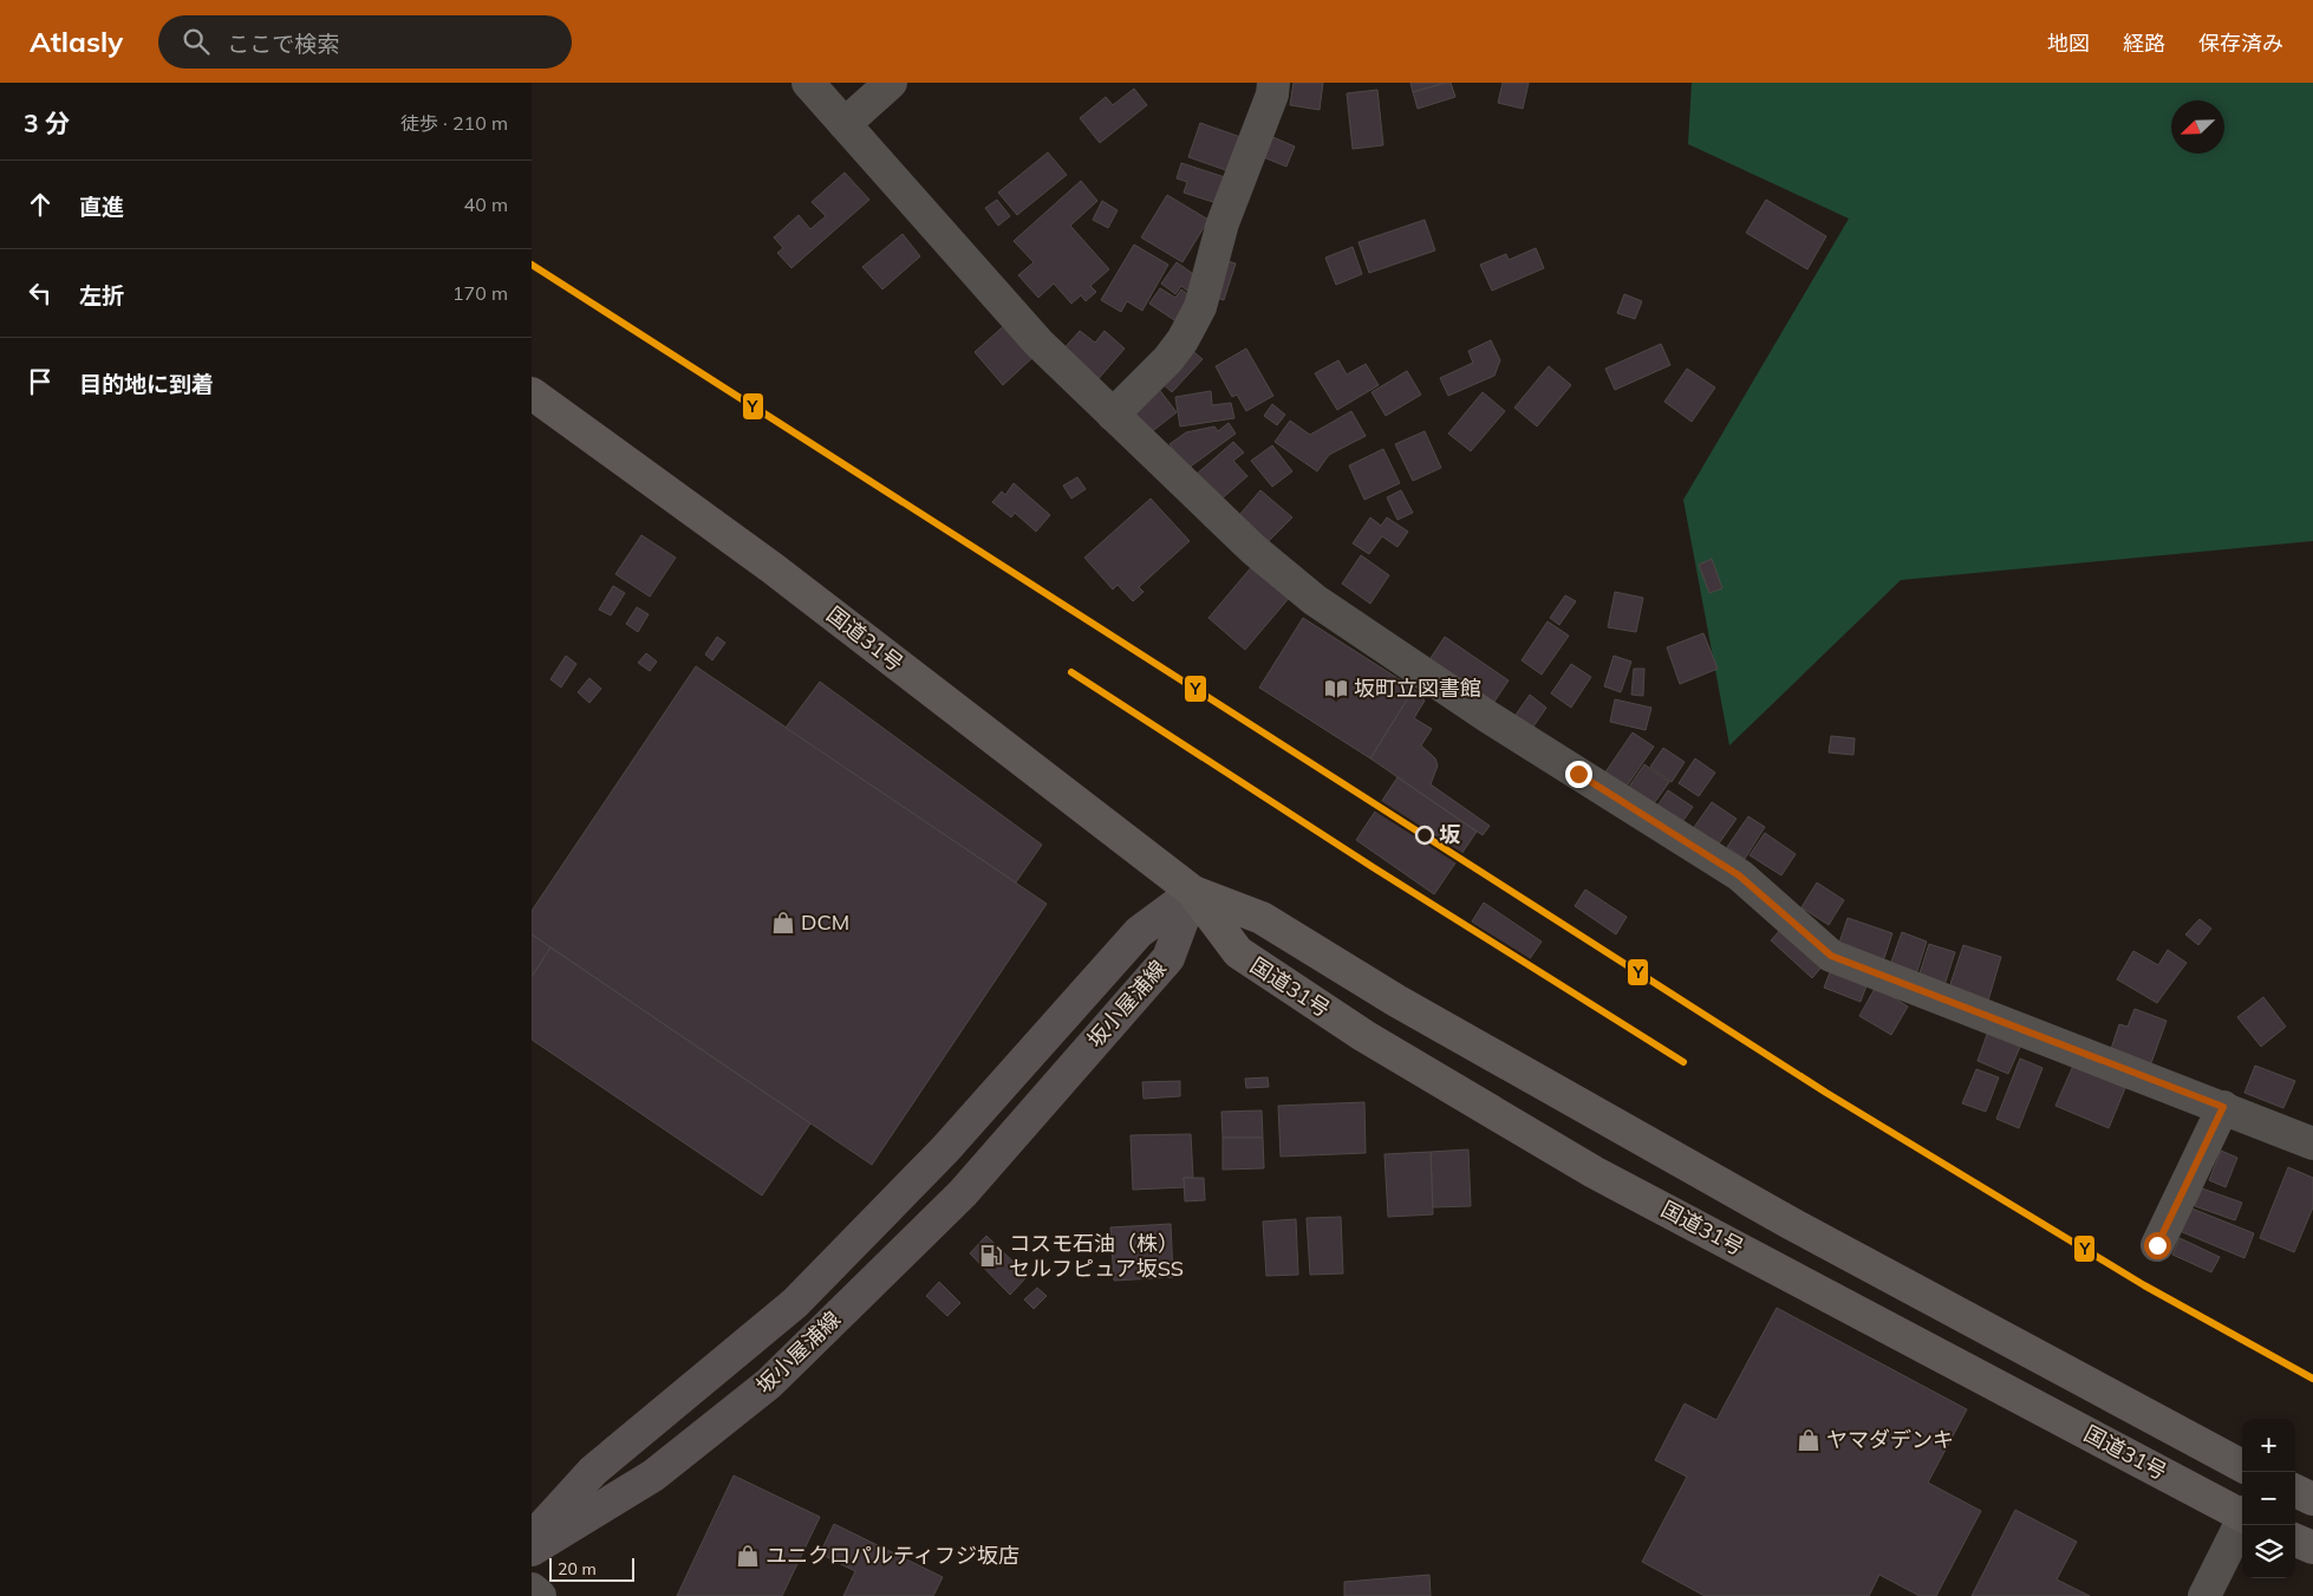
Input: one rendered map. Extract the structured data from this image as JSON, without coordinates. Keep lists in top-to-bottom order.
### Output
{
  "streets": {
    "highway": ["国道31号"],
    "main road": ["坂小屋浦線"]
  },
  "crossings": [
    ["国道31号", "坂小屋浦線"]
  ],
  "places": {
    "library": ["坂町立図書館"],
    "other": ["坂"],
    "shop": ["DCM", "ヤマダデンキ", "ユニクロパルティフジ坂店"],
    "fuel station": ["コスモ石油（株） セルフピュア坂SS"]
  },
  "lines": ["transit line Y"],
  "scale_bar": "20 m",
  "north": "bottom left",
  "page": {
    "header": "Atlasly",
    "search": "ここで検索",
    "nav": ["地図", "経路", "保存済み"],
    "heading": ["3 分", "徒歩 · 210 m"],
    "list": [
      ["直進", "40 m"],
      ["左折", "170 m"],
      "目的地に到着"
    ],
    "map_buttons": ["+", "−"],
    "scale": "20 m"
  }
}
